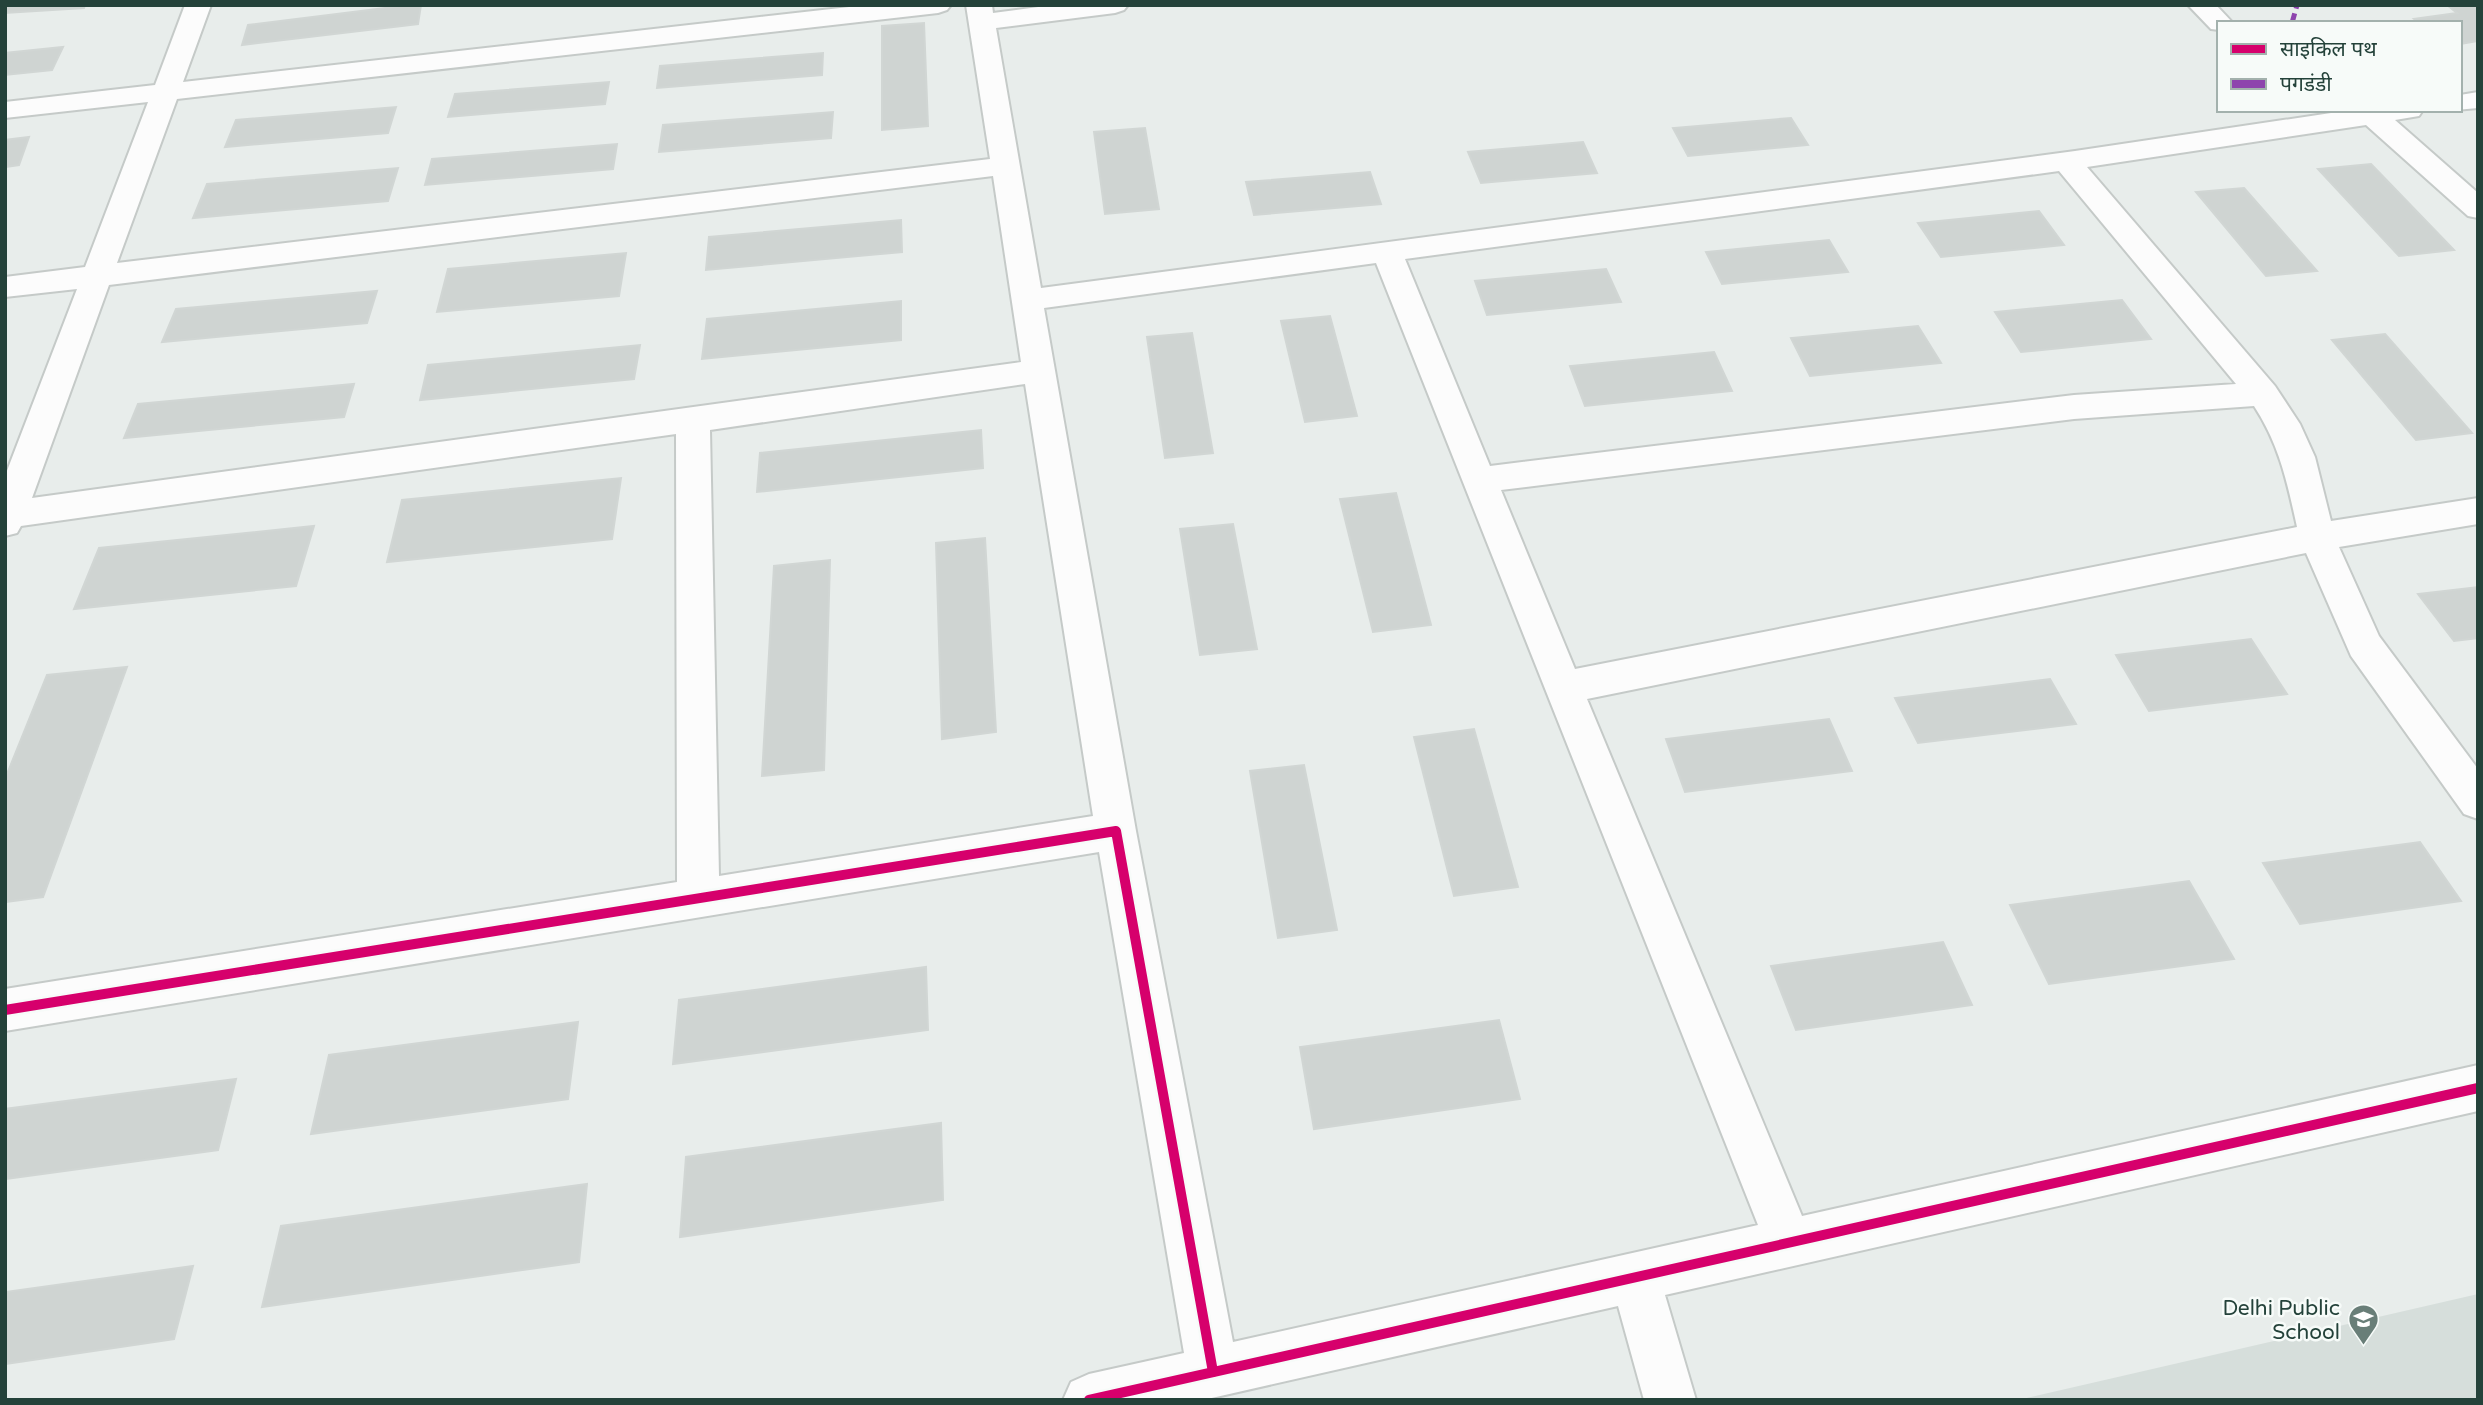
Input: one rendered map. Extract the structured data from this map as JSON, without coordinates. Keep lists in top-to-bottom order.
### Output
{
  "places": {
    "school or university": ["Delhi Public School"]
  },
  "legend": ["साइकिल पथ", "पगडंडी"]
}
